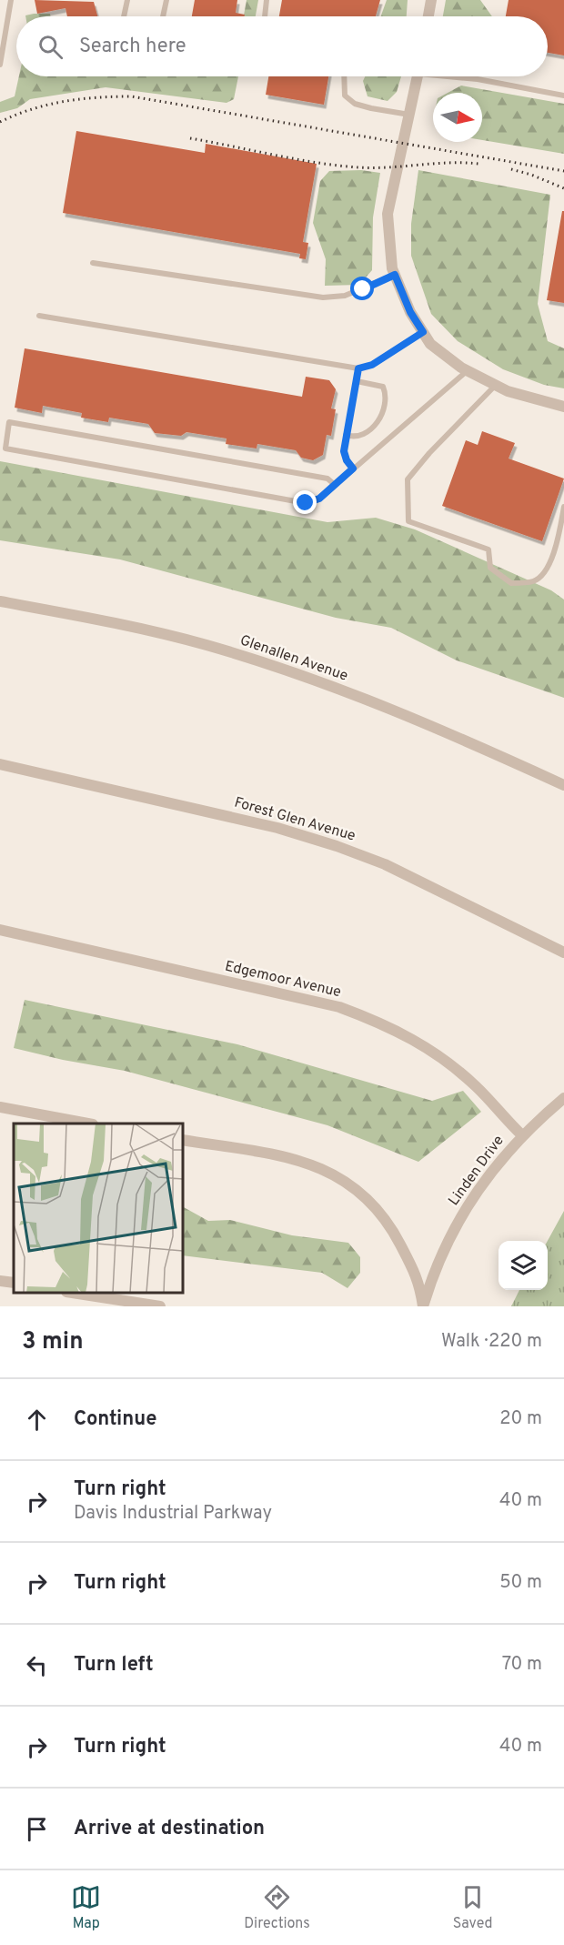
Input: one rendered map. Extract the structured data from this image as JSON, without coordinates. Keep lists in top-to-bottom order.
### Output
{
  "streets": {
    "street": [
      "Glenallen Avenue",
      "Forest Glen Avenue",
      "Edgemoor Avenue",
      "Linden Drive"
    ]
  },
  "crossings": [
    ["Edgemoor Avenue", "Linden Drive"]
  ],
  "north": "right",
  "page": {
    "search": "Search here",
    "heading": ["3 min", "Walk · 220 m"],
    "list": [
      ["Continue", "20 m"],
      ["Turn right", "Davis Industrial Parkway", "40 m"],
      ["Turn right", "50 m"],
      ["Turn left", "70 m"],
      ["Turn right", "40 m"],
      "Arrive at destination"
    ],
    "nav": ["Map", "Directions", "Saved"]
  }
}
